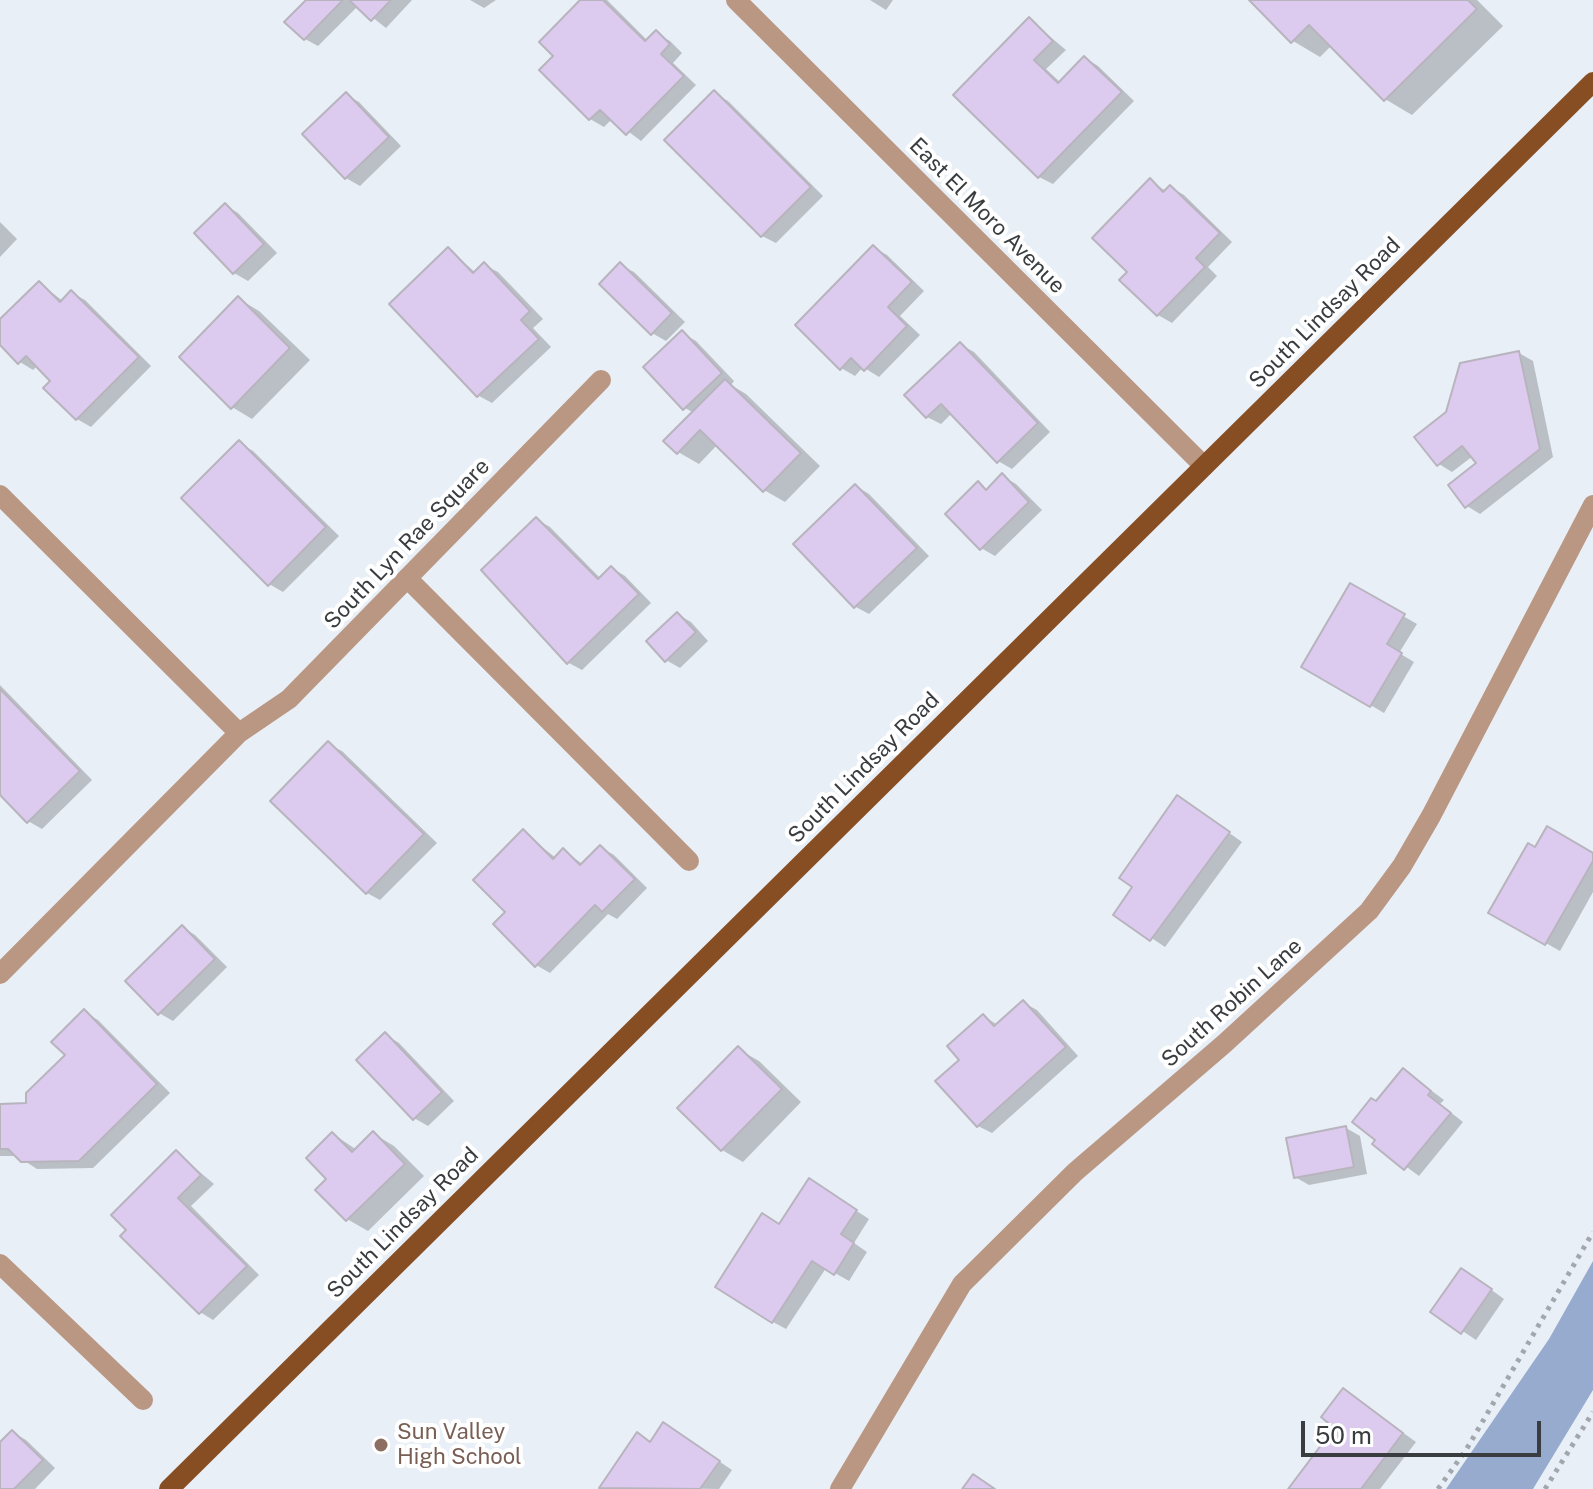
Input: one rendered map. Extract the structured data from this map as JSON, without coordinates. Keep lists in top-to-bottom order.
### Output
{
  "streets": {
    "main road": ["South Lindsay Road"],
    "street": ["East El Moro Avenue", "South Lyn Rae Square", "South Robin Lane"]
  },
  "crossings": [
    ["East El Moro Avenue", "South Lindsay Road"]
  ],
  "places": ["Sun Valley High School"],
  "scale_bar": "50 m"
}
